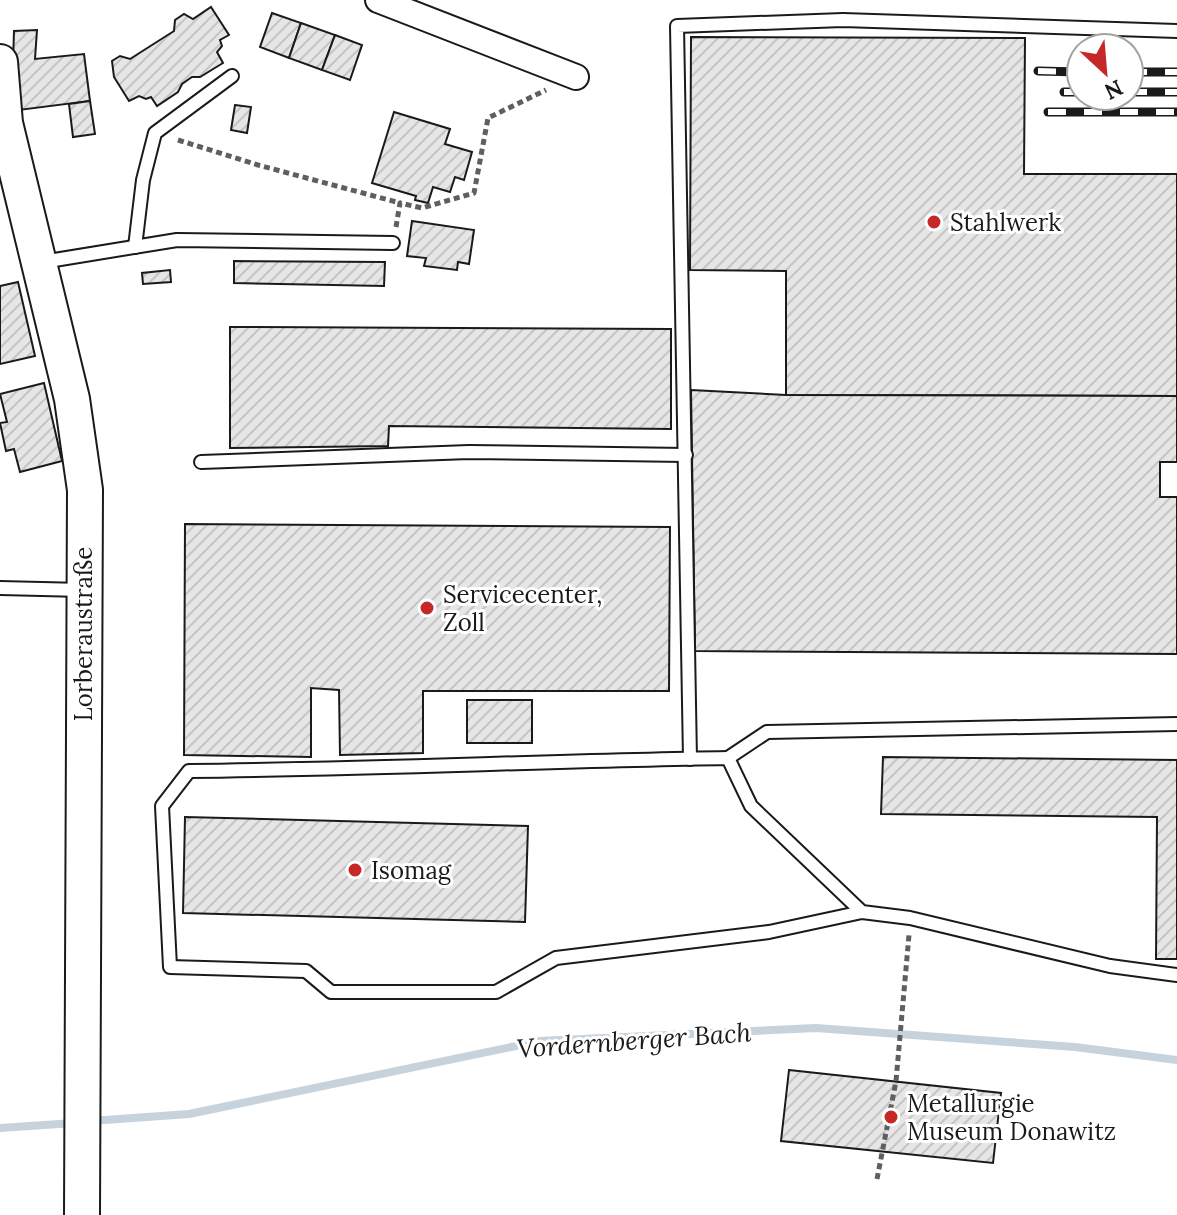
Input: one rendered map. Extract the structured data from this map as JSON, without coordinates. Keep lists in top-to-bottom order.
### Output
{
  "streets": {
    "street": ["Lorberaustraße"]
  },
  "water": ["Vordernberger Bach"],
  "places": [
    "Stahlwerk",
    "Servicecenter, Zoll",
    "Isomag",
    "Metallurgie Museum Donawitz"
  ],
  "north": "bottom right"
}
